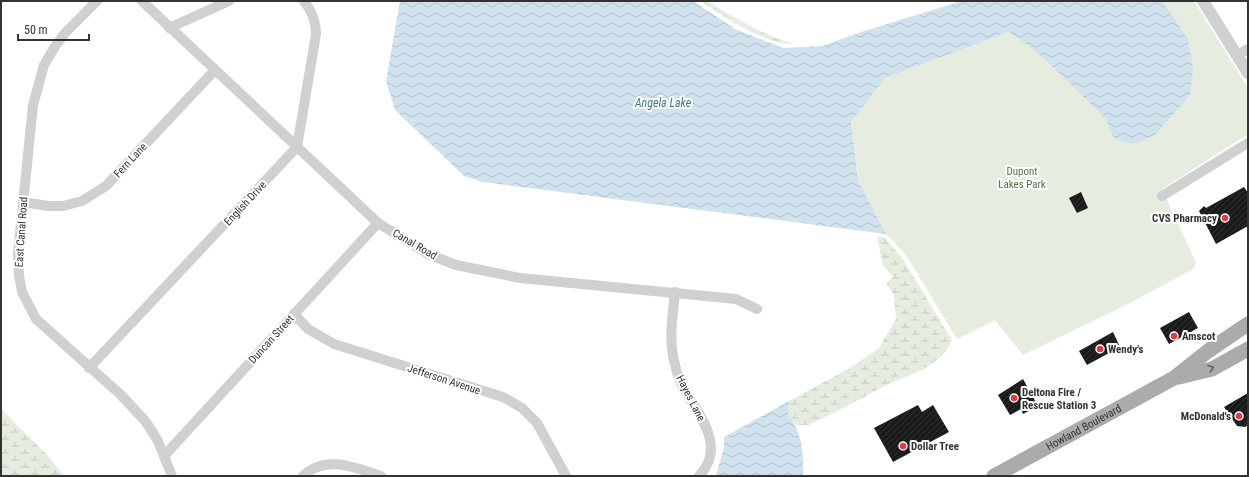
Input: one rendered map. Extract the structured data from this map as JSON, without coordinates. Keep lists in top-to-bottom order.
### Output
{
  "streets": {
    "main road": ["Howland Boulevard"],
    "street": [
      "Fern Lane",
      "English Drive",
      "East Canal Road",
      "Canal Road",
      "Duncan Street",
      "Jefferson Avenue",
      "Hayes Lane"
    ]
  },
  "crossings": [
    ["Fern Lane", "East Canal Road"],
    ["Fern Lane", "Canal Road"],
    ["English Drive", "East Canal Road"],
    ["English Drive", "Canal Road"],
    ["East Canal Road", "Duncan Street"],
    ["Canal Road", "Duncan Street"],
    ["Canal Road", "Hayes Lane"],
    ["Duncan Street", "Jefferson Avenue"]
  ],
  "water": ["Angela Lake"],
  "parks": ["Dupont Lakes Park"],
  "places": [
    "CVS Pharmacy",
    "Amscot",
    "Wendy's",
    "Deltona Fire / Rescue Station 3",
    "McDonald's",
    "Dollar Tree"
  ],
  "scale_bar": "50 m"
}
